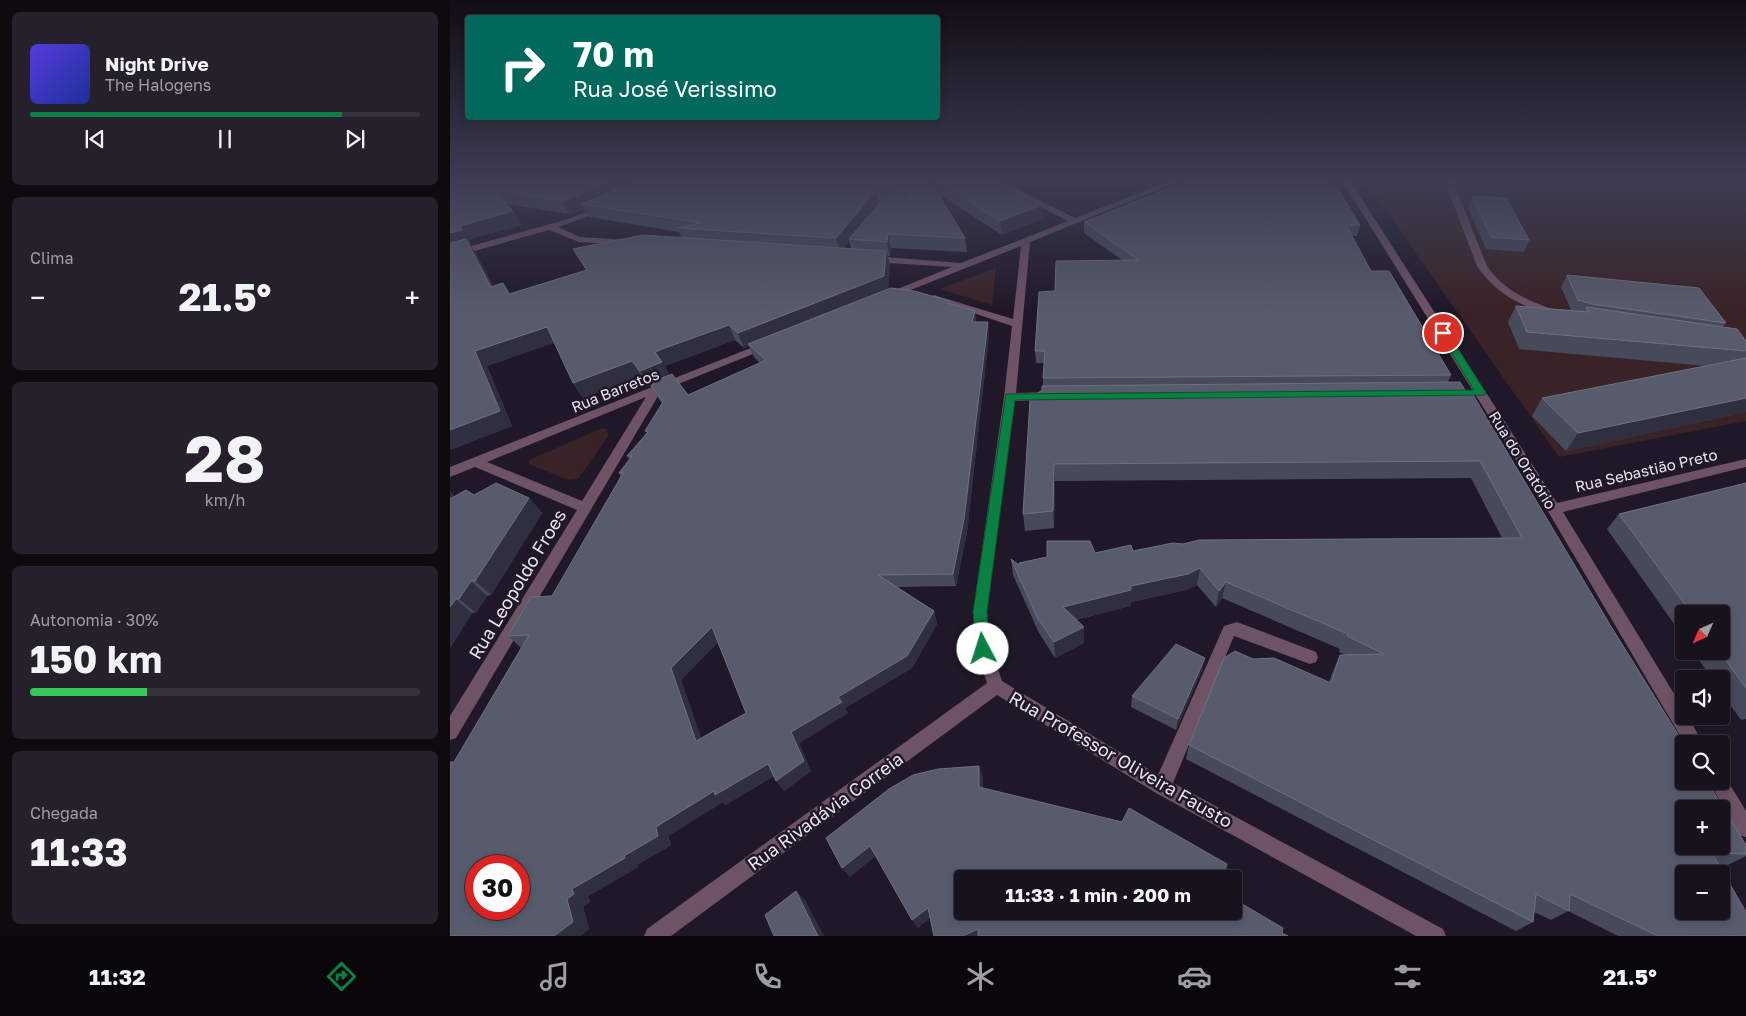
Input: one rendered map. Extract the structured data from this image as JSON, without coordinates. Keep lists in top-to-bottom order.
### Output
{
  "streets": {
    "street": [
      "Rua Barretos",
      "Rua do Oratório",
      "Rua Sebastião Preto",
      "Rua Leopoldo Froes",
      "Rua Professor Oliveira Fausto",
      "Rua Rivadávia Correia"
    ]
  },
  "crossings": [
    ["Rua Barretos", "Rua Leopoldo Froes"],
    ["Rua do Oratório", "Rua Sebastião Preto"],
    ["Rua Professor Oliveira Fausto", "Rua Rivadávia Correia"]
  ],
  "north": "bottom left",
  "page": {
    "turn": ["70 m", "Rua José Verissimo"],
    "song": ["Night Drive", "The Halogens"],
    "tile": [
      "Clima",
      ["28", "km/h"],
      ["Autonomia · 30%", "150 km"],
      ["Chegada", "11:33"]
    ],
    "heat": ["−", "21.5°", "+"],
    "map_buttons": ["+", "−"],
    "limit": "30",
    "trip": "11:33 · 1 min · 200 m",
    "tabs": ["11:32", "21.5°"]
  }
}
